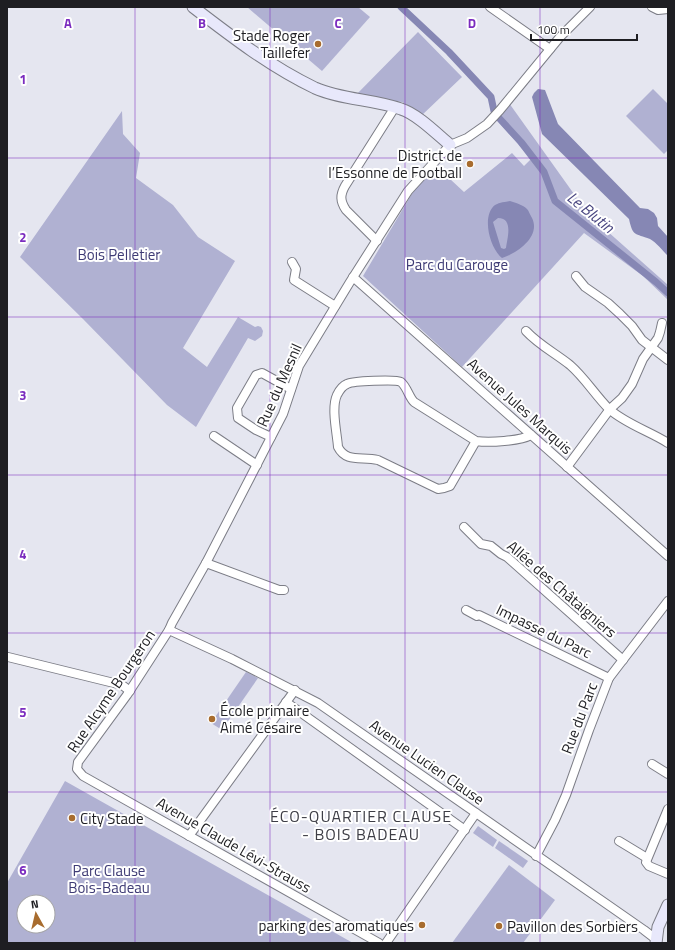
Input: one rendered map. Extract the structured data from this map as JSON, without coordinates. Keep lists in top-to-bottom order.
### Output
{
  "streets": {
    "street": [
      "Rue du Mesnil",
      "Avenue Jules Marquis",
      "Allée des Châtaigniers",
      "Impasse du Parc",
      "Rue Alcyme Bourgeron",
      "Rue du Parc",
      "Avenue Lucien Clause",
      "Avenue Claude Lévi-Strauss"
    ]
  },
  "crossings": [
    ["Rue du Mesnil", "Avenue Jules Marquis"],
    ["Rue du Mesnil", "Rue Alcyme Bourgeron"],
    ["Rue du Mesnil", "Avenue Lucien Clause"],
    ["Allée des Châtaigniers", "Rue du Parc"],
    ["Impasse du Parc", "Rue du Parc"],
    ["Rue Alcyme Bourgeron", "Avenue Lucien Clause"],
    ["Rue Alcyme Bourgeron", "Avenue Claude Lévi-Strauss"],
    ["Rue du Parc", "Avenue Lucien Clause"]
  ],
  "districts": ["ÉCO-QUARTIER CLAUSE - BOIS BADEAU"],
  "water": ["Le Blutin"],
  "parks": ["Bois Pelletier", "Parc du Carouge", "Parc Clause Bois-Badeau"],
  "places": [
    "Stade Roger Taillefer",
    "District de l’Essonne de Football",
    "École primaire Aimé Césaire",
    "City Stade",
    "parking des aromatiques",
    "Pavillon des Sorbiers"
  ],
  "scale_bar": "100 m",
  "north": "top",
  "grid": {
    "columns": [
      "A",
      "B",
      "C",
      "D"
    ],
    "rows": [
      "1",
      "2",
      "3",
      "4",
      "5",
      "6"
    ]
  }
}
